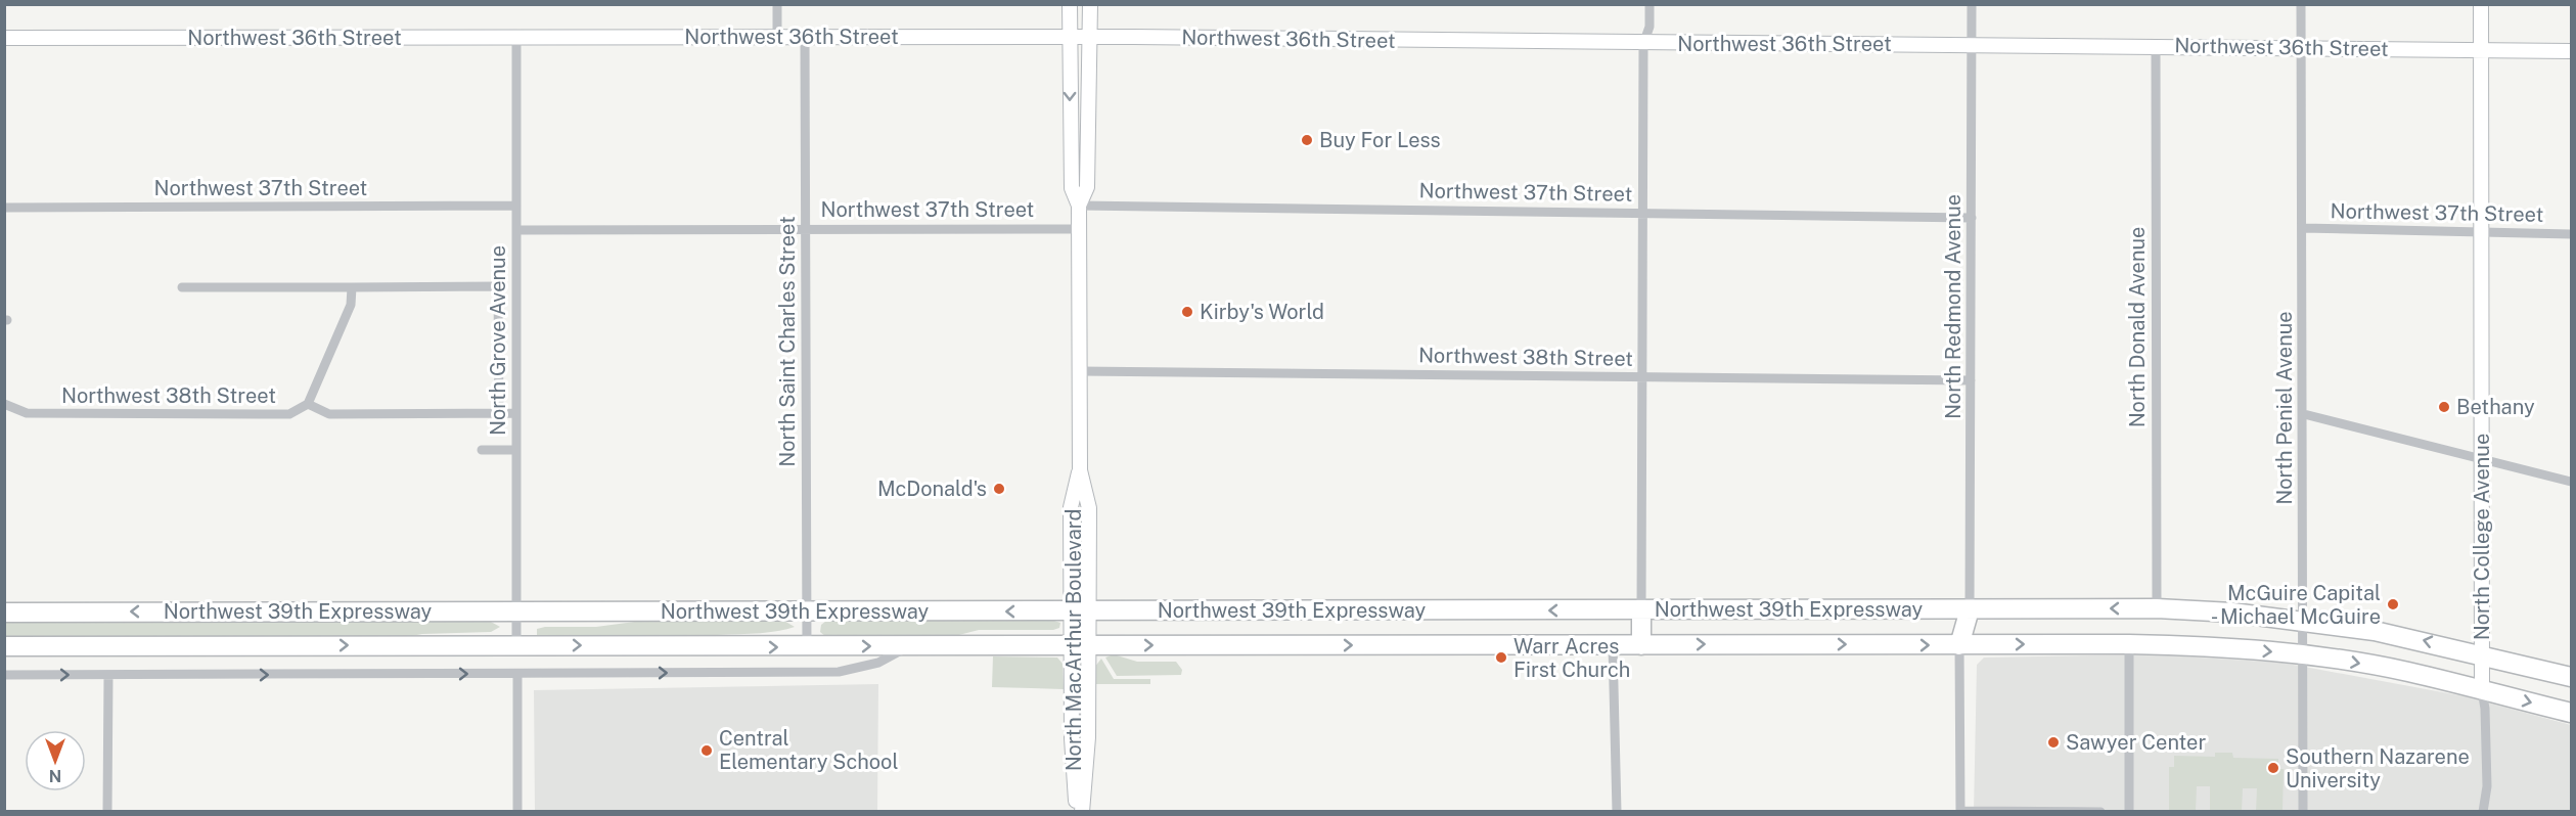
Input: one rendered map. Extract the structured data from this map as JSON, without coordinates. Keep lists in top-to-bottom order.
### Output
{
  "streets": {
    "highway": ["Northwest 39th Expressway"],
    "main road": ["Northwest 36th Street", "North College Avenue", "North MacArthur Boulevard"],
    "street": [
      "Northwest 37th Street",
      "North Redmond Avenue",
      "North Donald Avenue",
      "North Grove Avenue",
      "North Saint Charles Street",
      "Northwest 38th Street",
      "North Peniel Avenue"
    ]
  },
  "crossings": [
    ["Northwest 36th Street", "North Redmond Avenue"],
    ["Northwest 36th Street", "North Donald Avenue"],
    ["Northwest 36th Street", "North Grove Avenue"],
    ["Northwest 36th Street", "North Saint Charles Street"],
    ["Northwest 36th Street", "North Peniel Avenue"],
    ["Northwest 36th Street", "North College Avenue"],
    ["Northwest 36th Street", "North MacArthur Boulevard"],
    ["Northwest 37th Street", "North Redmond Avenue"],
    ["Northwest 37th Street", "North Grove Avenue"],
    ["Northwest 37th Street", "North Saint Charles Street"],
    ["Northwest 37th Street", "North Peniel Avenue"],
    ["Northwest 37th Street", "North College Avenue"],
    ["Northwest 37th Street", "North MacArthur Boulevard"],
    ["North Redmond Avenue", "Northwest 38th Street"],
    ["North Redmond Avenue", "Northwest 39th Expressway"],
    ["North Donald Avenue", "Northwest 39th Expressway"],
    ["North Grove Avenue", "Northwest 39th Expressway"],
    ["North Saint Charles Street", "Northwest 39th Expressway"],
    ["Northwest 38th Street", "North MacArthur Boulevard"],
    ["North Peniel Avenue", "Northwest 39th Expressway"],
    ["North College Avenue", "Northwest 39th Expressway"],
    ["Northwest 39th Expressway", "North MacArthur Boulevard"]
  ],
  "places": [
    "Buy For Less",
    "Kirby's World",
    "Bethany",
    "McDonald's",
    "McGuire Capital - Michael McGuire",
    "Warr Acres First Church",
    "Sawyer Center",
    "Central Elementary School",
    "Southern Nazarene University"
  ],
  "north": "bottom"
}
